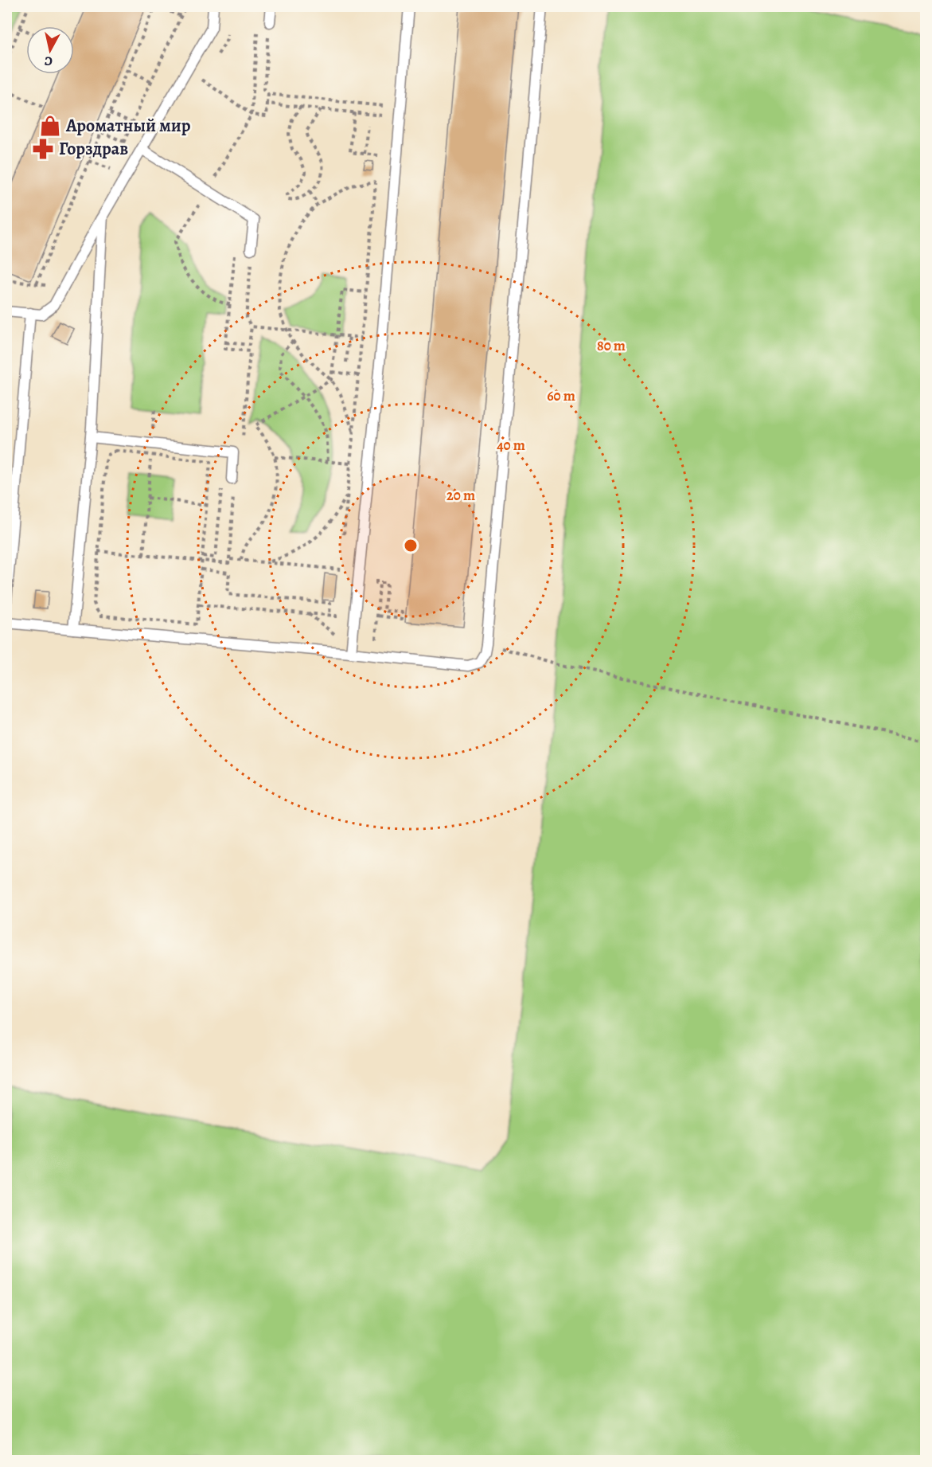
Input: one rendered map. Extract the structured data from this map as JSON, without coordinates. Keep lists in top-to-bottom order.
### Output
{
  "places": {
    "shop": ["Ароматный мир"],
    "pharmacy": ["Горздрав"]
  },
  "north": "bottom",
  "rings": [
    "80 m",
    "60 m",
    "40 m",
    "20 m"
  ]
}
